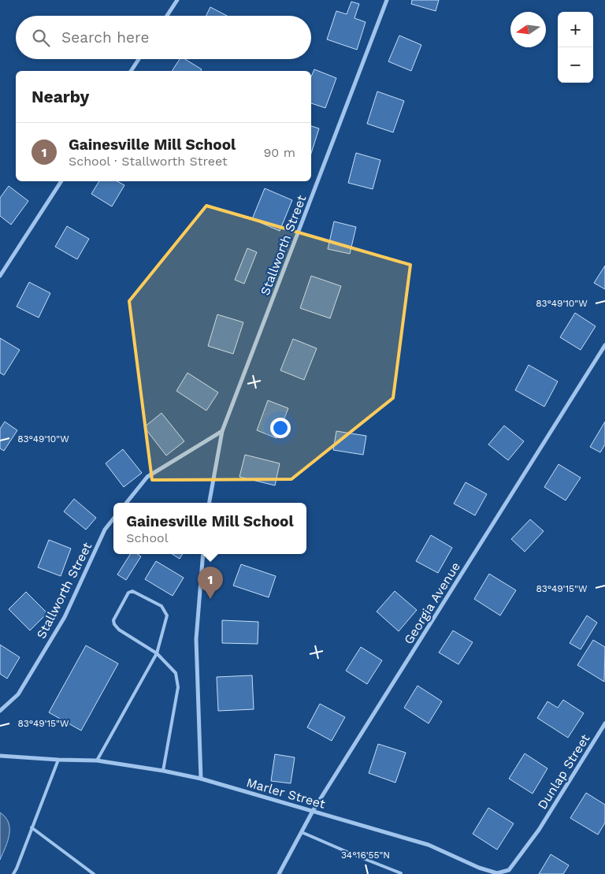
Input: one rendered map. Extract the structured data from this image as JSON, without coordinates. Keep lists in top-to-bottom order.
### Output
{
  "streets": {
    "street": [
      "Stallworth Street",
      "Georgia Avenue",
      "Dunlap Street",
      "Marler Street"
    ]
  },
  "crossings": [
    ["Georgia Avenue", "Marler Street"],
    ["Dunlap Street", "Marler Street"]
  ],
  "north": "left",
  "page": {
    "map_buttons": ["+", "−"],
    "search": "Search here",
    "heading": "Nearby",
    "list": [
      {
        "mark": "1",
        "name": "Gainesville Mill School",
        "note": "School · Stallworth Street",
        "value": "90 m"
      }
    ],
    "popup": ["Gainesville Mill School", "School"],
    "pins": "1"
  },
  "coordinates": ["83°49'10\"W", "83°49'15\"W", "34°16'55\"N"]
}
